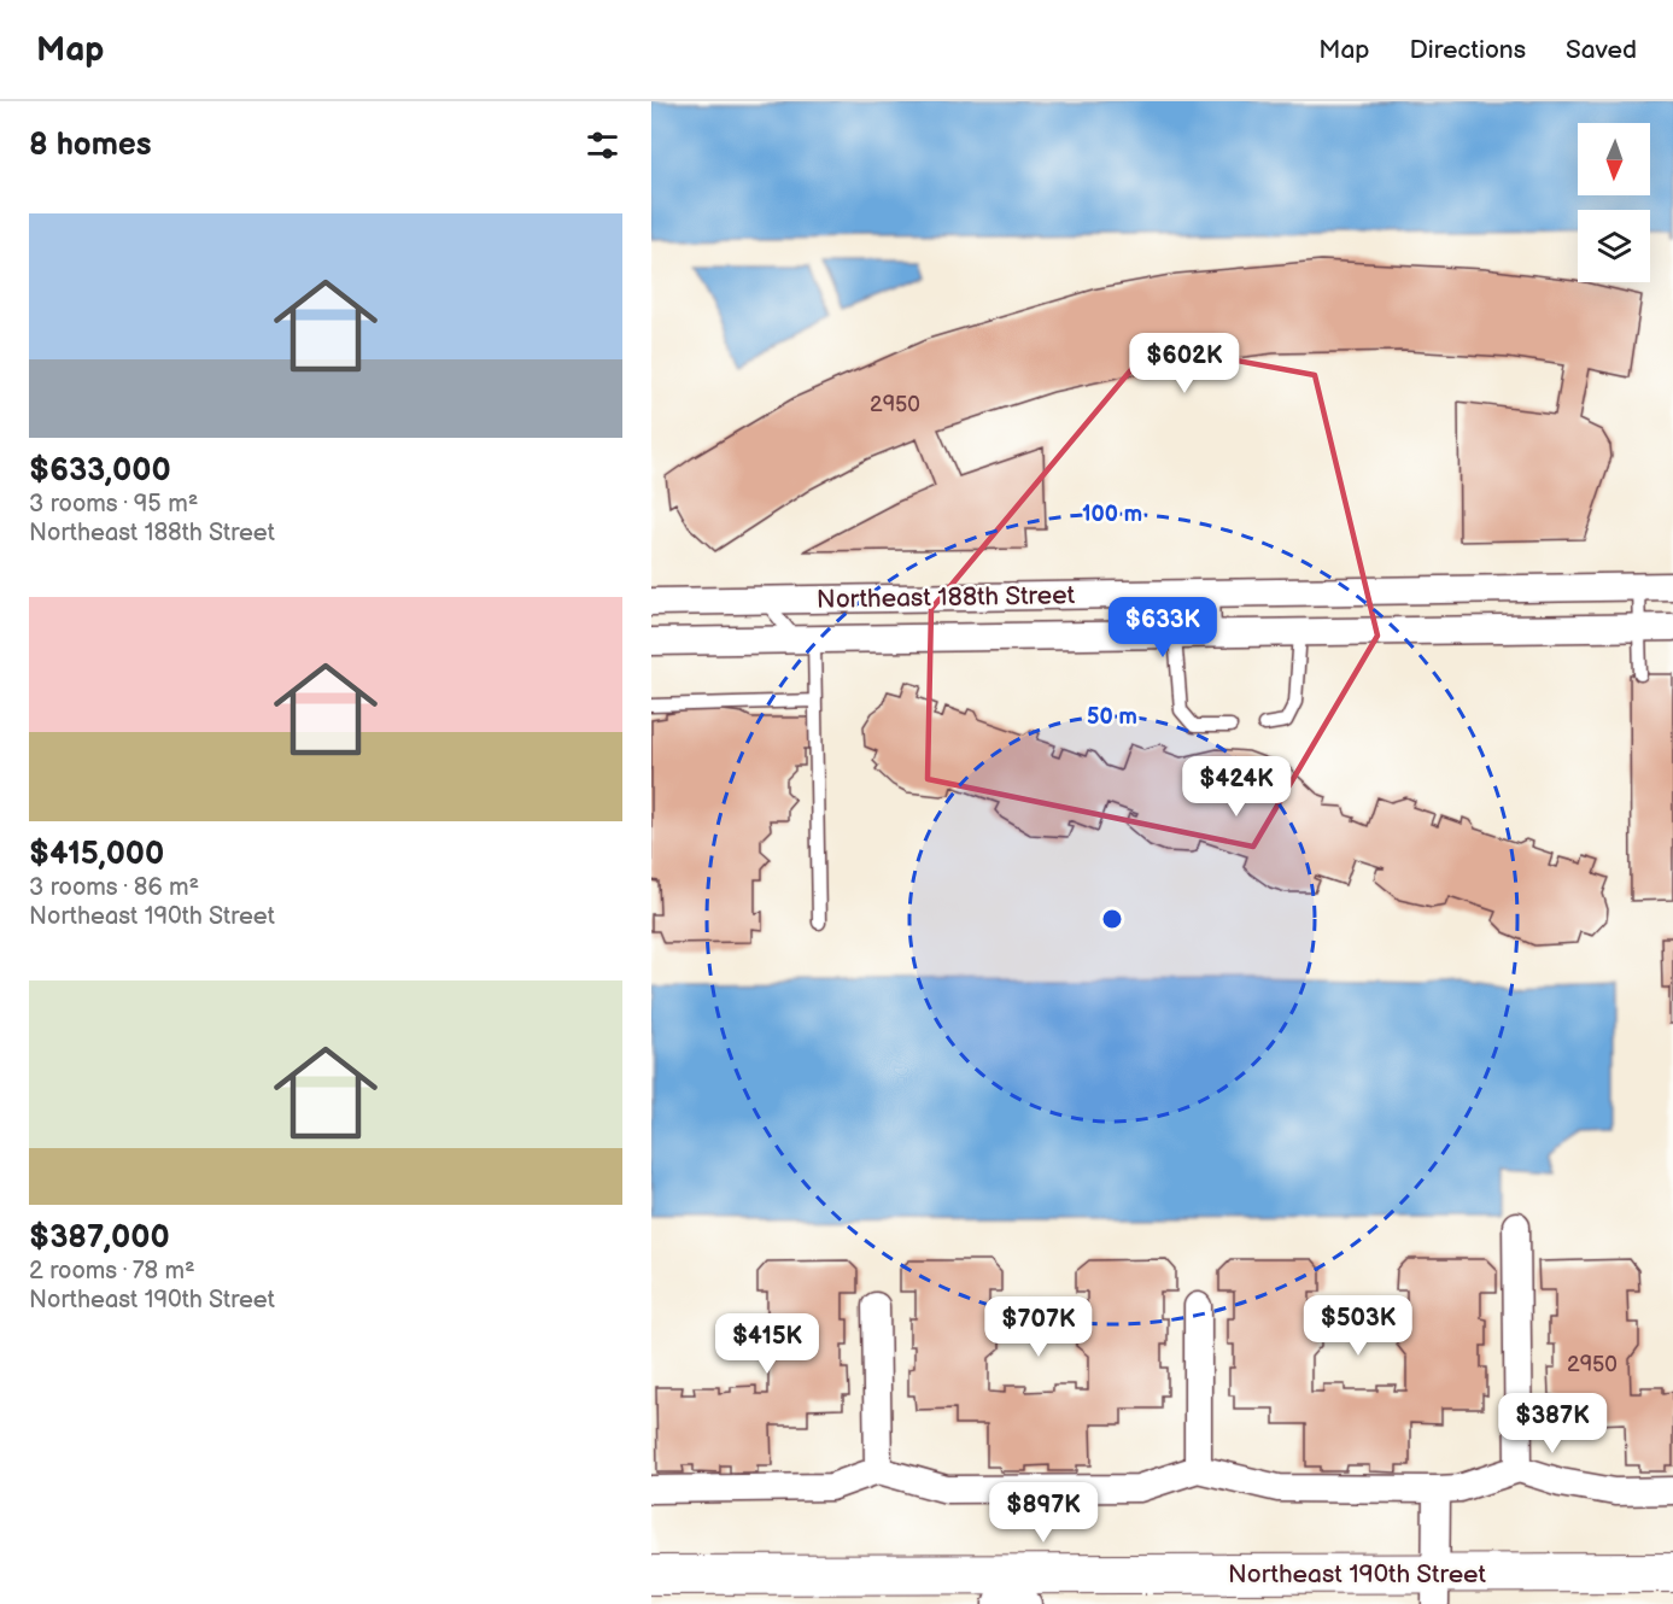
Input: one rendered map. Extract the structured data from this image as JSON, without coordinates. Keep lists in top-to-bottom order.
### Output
{
  "streets": {
    "street": ["Northeast 188th Street", "Northeast 190th Street"]
  },
  "house_numbers": ["2950", "2950"],
  "north": "bottom",
  "page": {
    "header": "Map",
    "nav": ["Map", "Directions", "Saved"],
    "heading": "8 homes",
    "list": [
      {
        "name": "$633,000",
        "note": "3 rooms · 95 m² · Northeast 188th Street"
      },
      {
        "name": "$415,000",
        "note": "3 rooms · 86 m² · Northeast 190th Street"
      },
      {
        "name": "$387,000",
        "note": "2 rooms · 78 m² · Northeast 190th Street"
      }
    ],
    "price": [
      "$602K",
      "$633K",
      "$424K",
      "$503K",
      "$707K",
      "$415K",
      "$387K",
      "$897K"
    ]
  },
  "rings": ["100 m", "50 m"]
}
